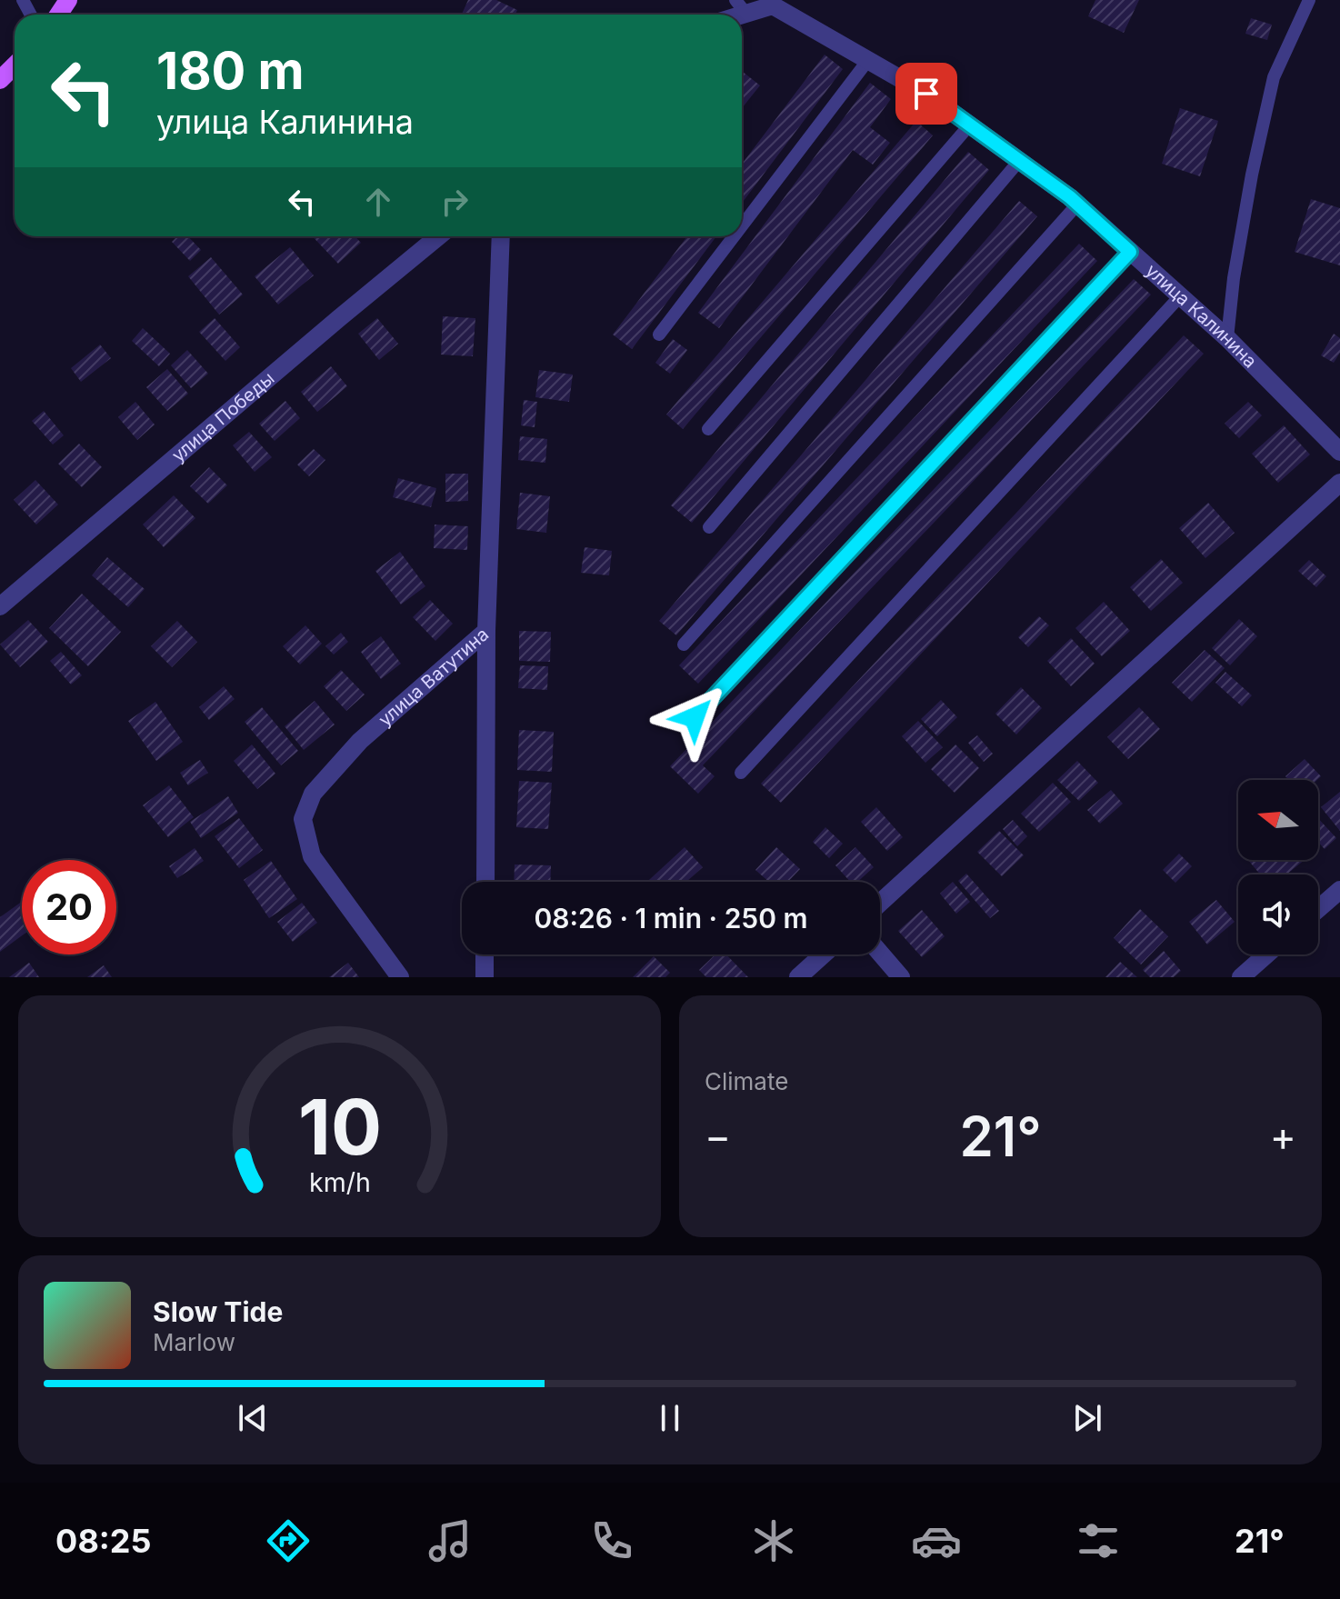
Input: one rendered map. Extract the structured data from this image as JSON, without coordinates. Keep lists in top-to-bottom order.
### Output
{
  "streets": {
    "street": ["улица Калинина", "улица Победы", "улица Ватутина"]
  },
  "north": "left",
  "page": {
    "turn": ["180 m", "улица Калинина"],
    "limit": "20",
    "trip": "08:26 · 1 min · 250 m",
    "tile": "Climate",
    "heat": ["−", "21°", "+"],
    "song": ["Slow Tide", "Marlow"],
    "tabs": ["08:25", "21°"],
    "gauge": ["10", "km/h"]
  }
}
